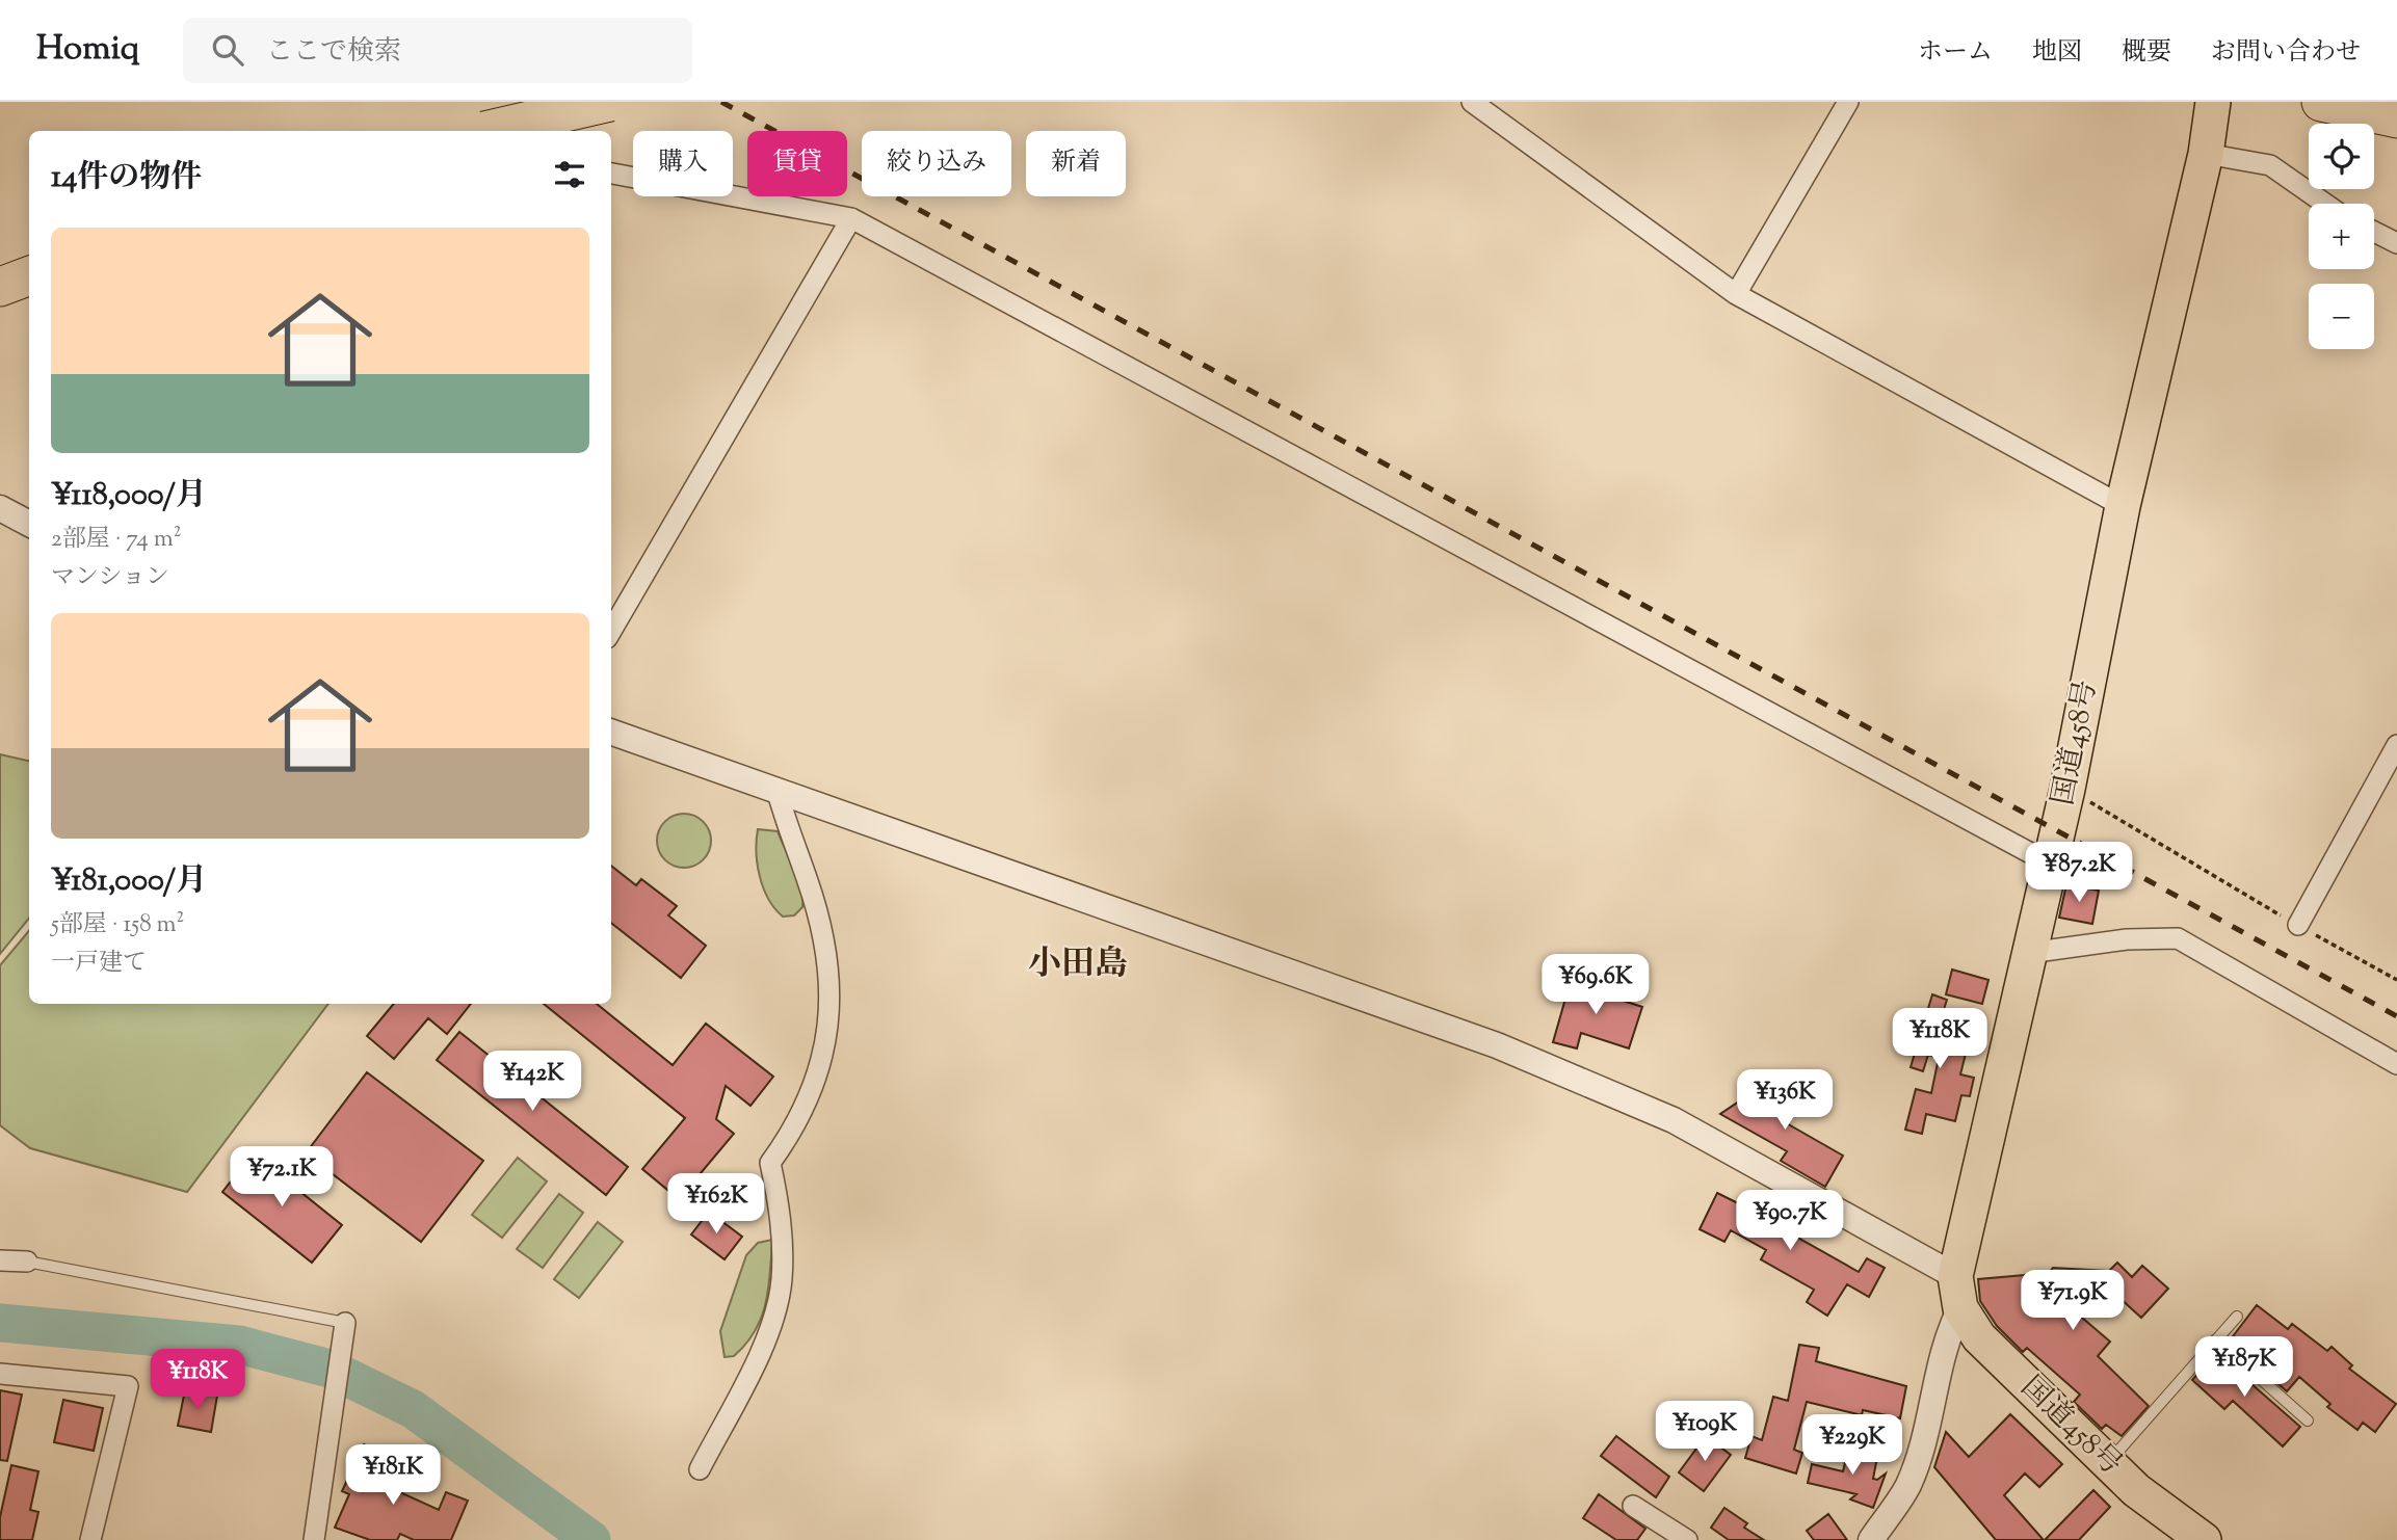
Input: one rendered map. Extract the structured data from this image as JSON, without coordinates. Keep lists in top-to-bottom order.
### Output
{
  "streets": {
    "highway": ["国道458号"]
  },
  "districts": ["小田島"],
  "page": {
    "header": "Homiq",
    "search": "ここで検索",
    "nav": [
      "ホーム",
      "地図",
      "概要",
      "お問い合わせ"
    ],
    "map_buttons": ["+", "−"],
    "chip": [
      "購入",
      "賃貸",
      "絞り込み",
      "新着"
    ],
    "heading": "14件の物件",
    "list": [
      {
        "name": "¥118,000/月",
        "note": "2部屋 · 74 m² · マンション"
      },
      {
        "name": "¥181,000/月",
        "note": "5部屋 · 158 m² · 一戸建て"
      }
    ],
    "price": [
      "¥87.2K",
      "¥69.6K",
      "¥118K",
      "¥142K",
      "¥136K",
      "¥72.1K",
      "¥162K",
      "¥90.7K",
      "¥71.9K",
      "¥187K",
      "¥118K",
      "¥109K",
      "¥229K",
      "¥181K"
    ]
  }
}
